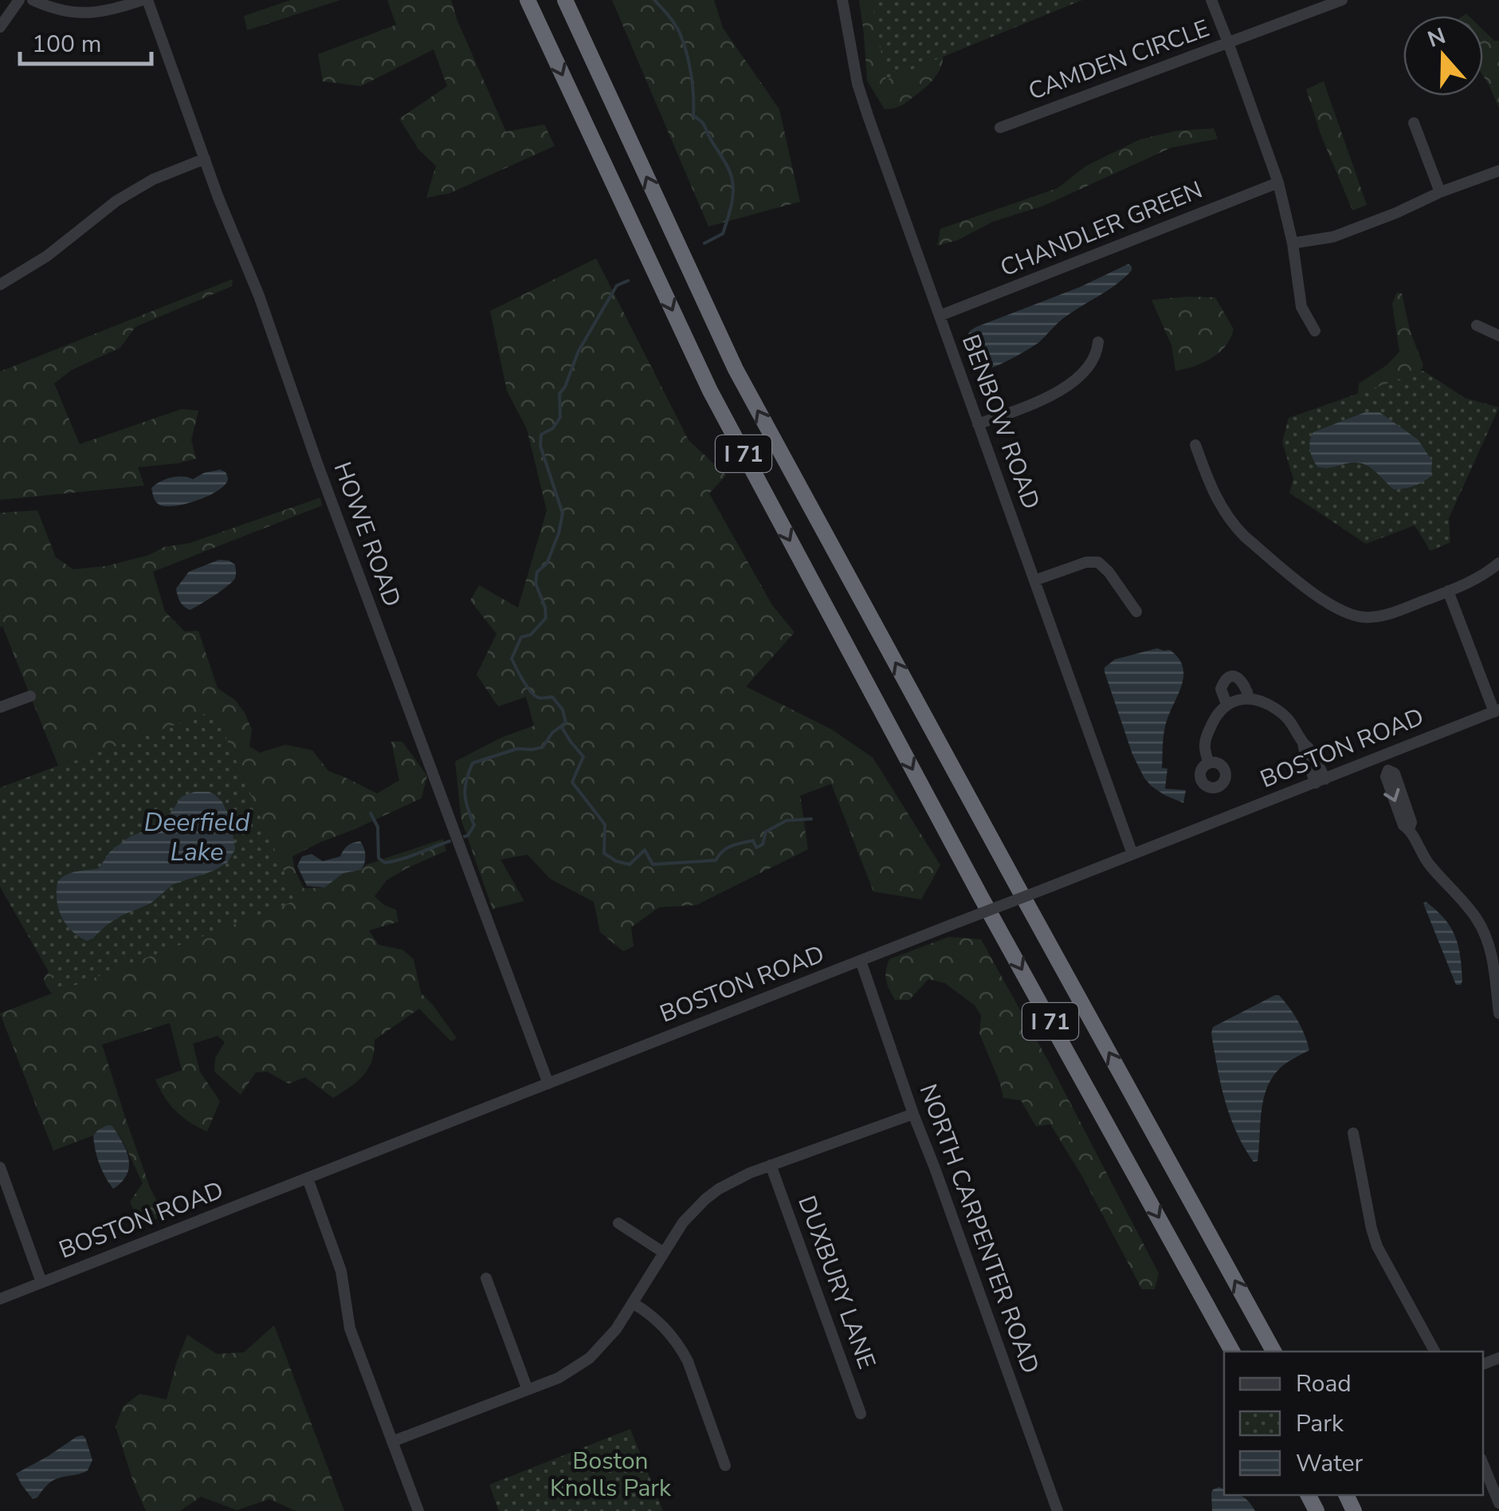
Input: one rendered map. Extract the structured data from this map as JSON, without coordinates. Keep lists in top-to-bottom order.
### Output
{
  "streets": {
    "highway": ["I 71"],
    "street": [
      "CAMDEN CIRCLE",
      "CHANDLER GREEN",
      "BENBOW ROAD",
      "HOWE ROAD",
      "BOSTON ROAD",
      "NORTH CARPENTER ROAD",
      "DUXBURY LANE"
    ]
  },
  "crossings": [
    ["CHANDLER GREEN", "BENBOW ROAD"],
    ["BENBOW ROAD", "BOSTON ROAD"],
    ["HOWE ROAD", "BOSTON ROAD"],
    ["BOSTON ROAD", "NORTH CARPENTER ROAD"]
  ],
  "water": ["Deerfield Lake"],
  "parks": ["Boston Knolls Park"],
  "legend": ["Road", "Park", "Water"],
  "scale_bar": "100 m",
  "north": "top"
}
